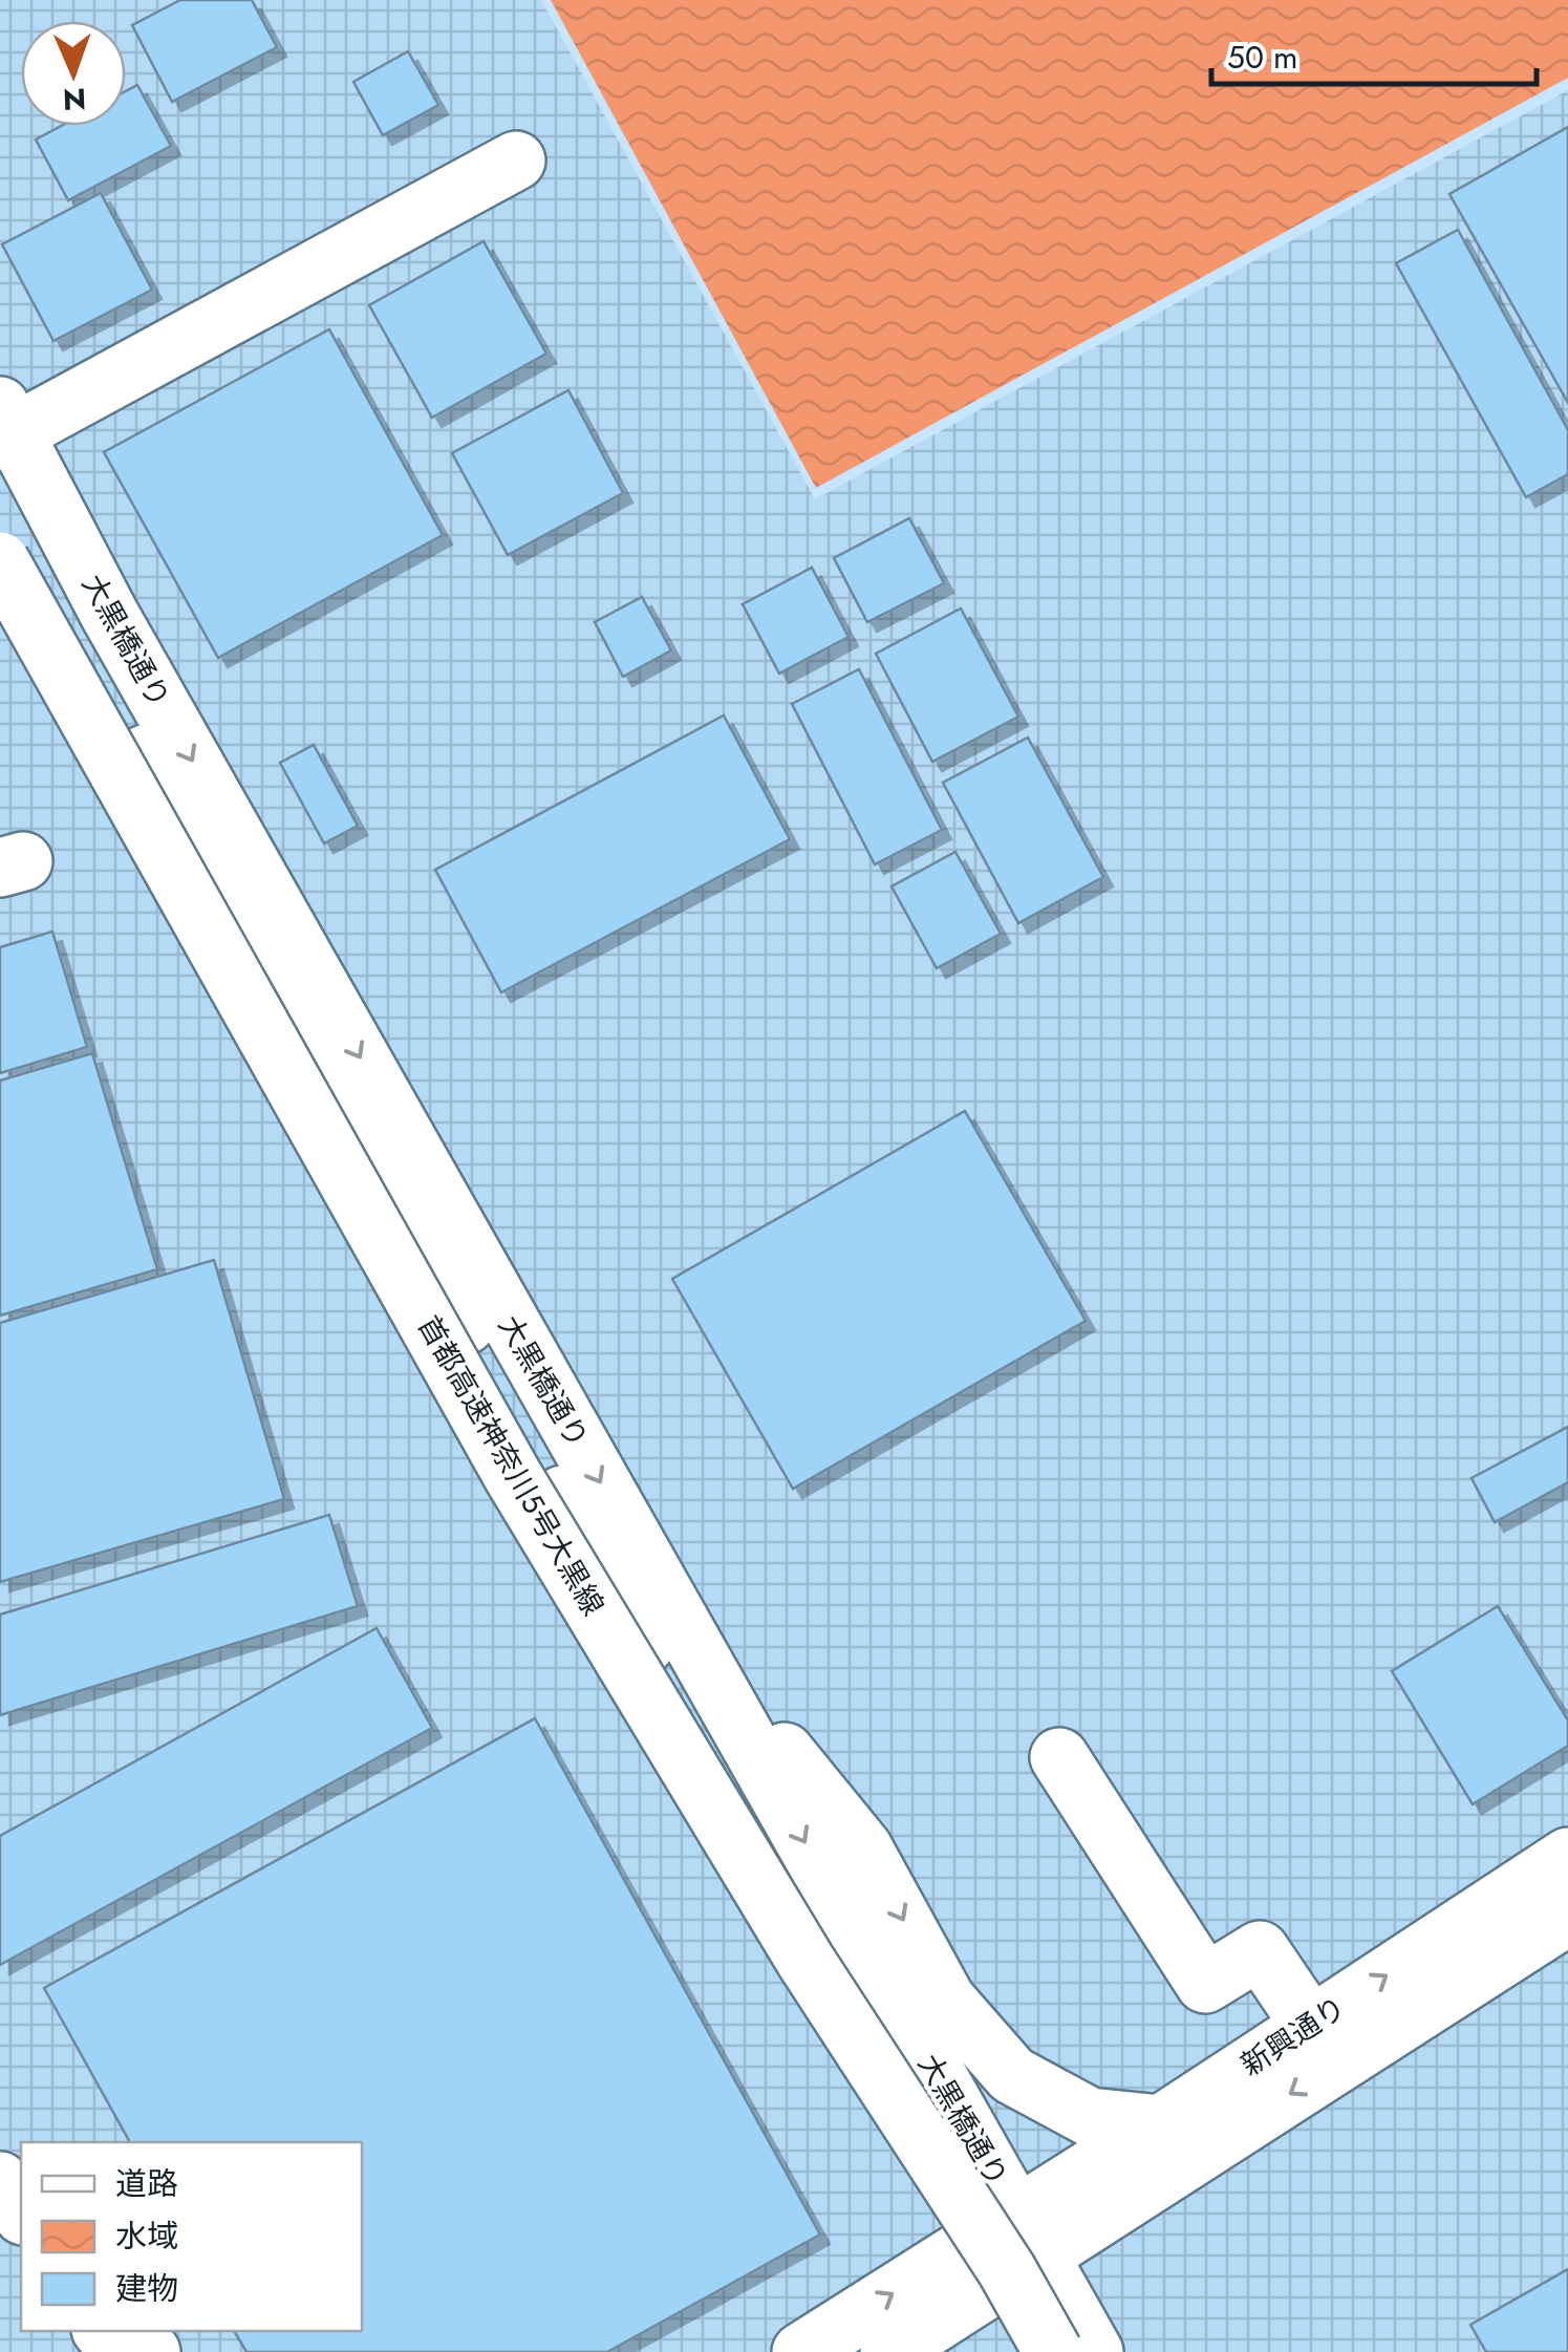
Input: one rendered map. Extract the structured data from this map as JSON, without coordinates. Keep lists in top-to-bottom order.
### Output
{
  "streets": {
    "main road": ["大黒橋通り", "首都高速神奈川5号大黒線", "新興通り"]
  },
  "crossings": [
    ["大黒橋通り", "首都高速神奈川5号大黒線"],
    ["大黒橋通り", "新興通り"],
    ["首都高速神奈川5号大黒線", "新興通り"]
  ],
  "legend": ["道路", "水域", "建物"],
  "scale_bar": "50 m",
  "north": "bottom"
}
